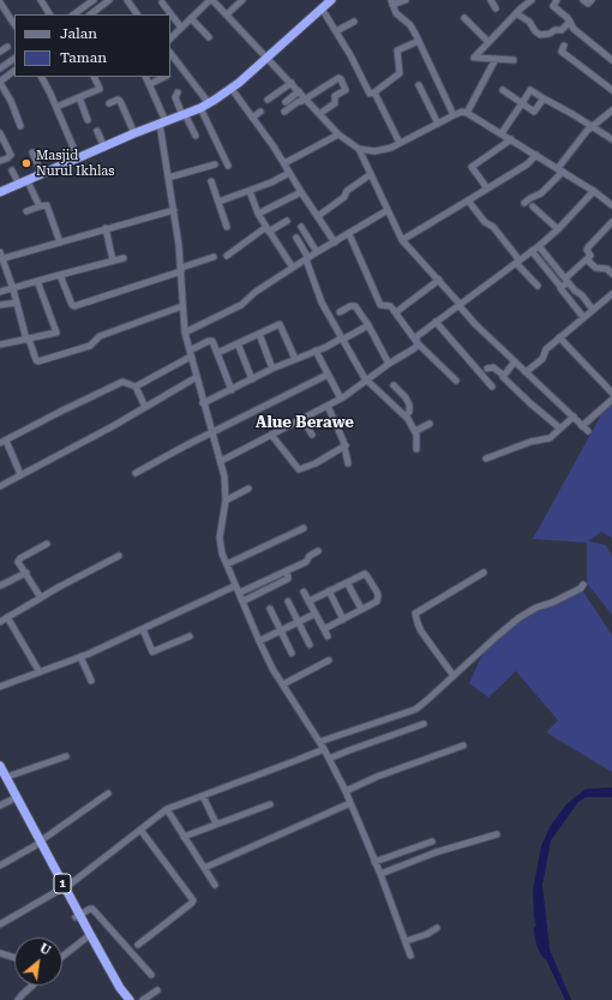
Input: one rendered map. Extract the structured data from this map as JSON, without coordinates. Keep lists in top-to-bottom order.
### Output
{
  "streets": {
    "highway": ["1"]
  },
  "districts": ["Alue Berawe"],
  "places": ["Masjid Nurul Ikhlas"],
  "legend": ["Jalan", "Taman"],
  "north": "top right"
}
